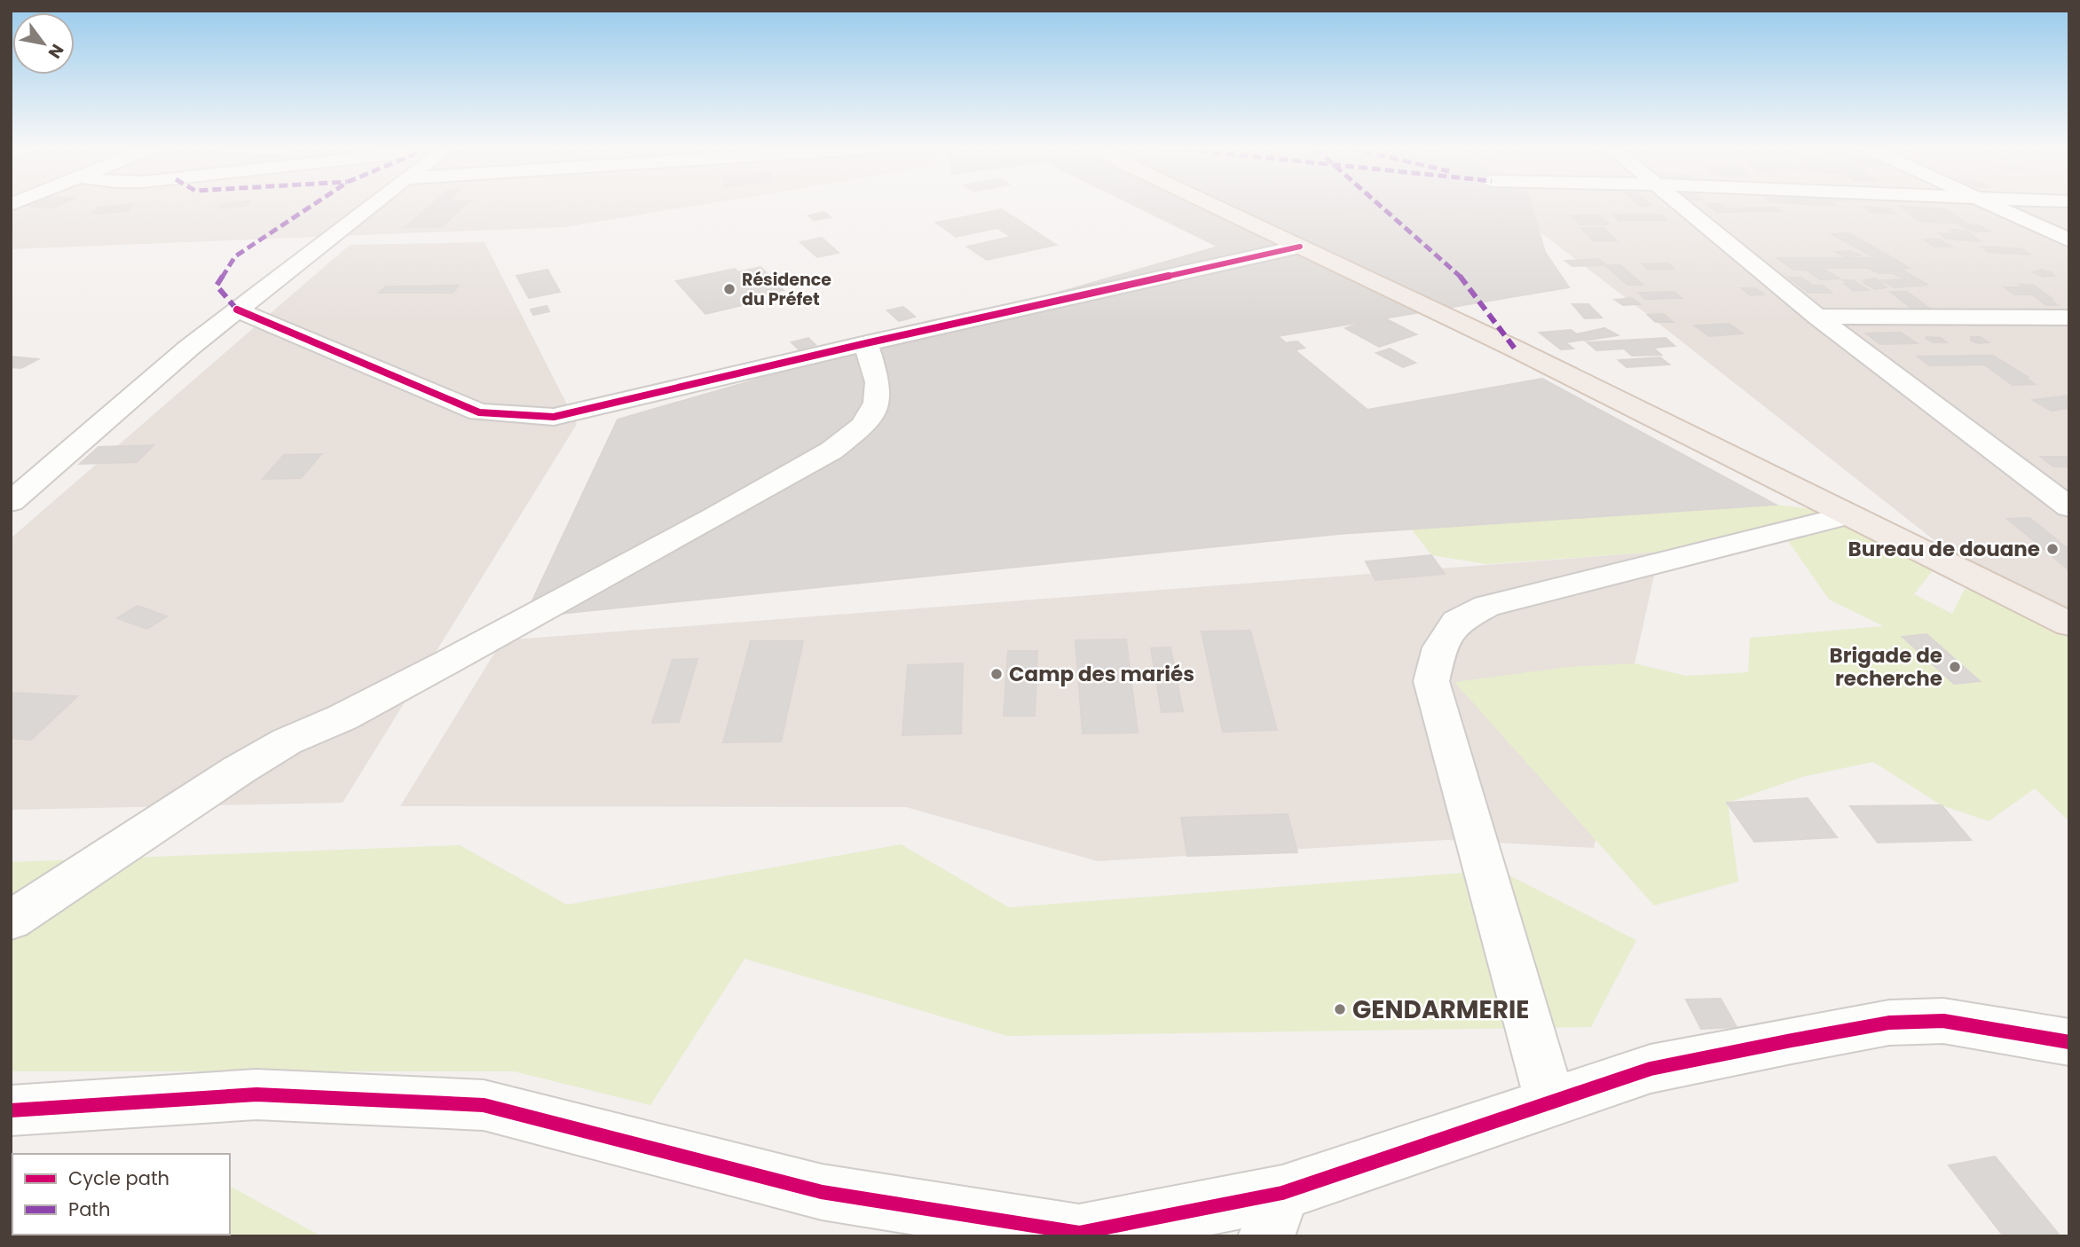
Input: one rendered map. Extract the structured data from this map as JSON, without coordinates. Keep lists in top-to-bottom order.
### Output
{
  "places": [
    "Résidence du Préfet",
    "Bureau de douane",
    "Brigade de recherche",
    "Camp des mariés",
    "GENDARMERIE"
  ],
  "legend": ["Cycle path", "Path"],
  "north": "bottom right"
}
